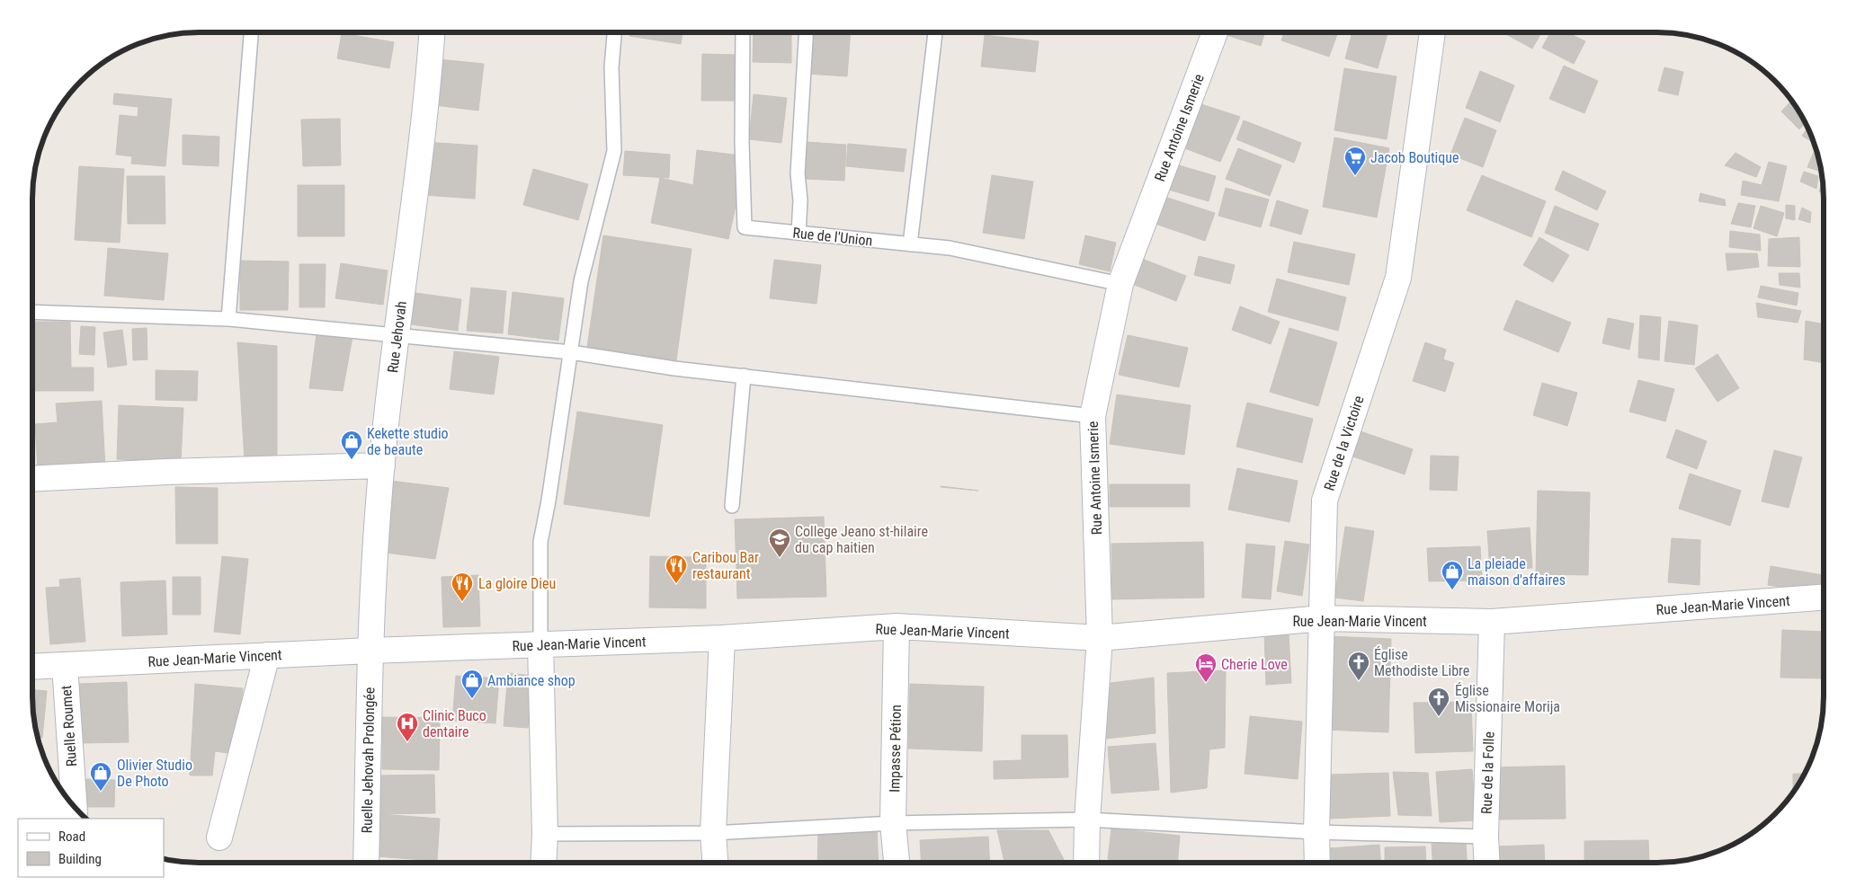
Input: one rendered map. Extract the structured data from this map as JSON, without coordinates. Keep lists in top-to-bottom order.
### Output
{
  "streets": {
    "street": [
      "Rue Antoine Ismerie",
      "Rue Jehovah",
      "Rue de la Victoire",
      "Rue Jean-Marie Vincent",
      "Ruelle Roumet",
      "Impasse Pétion",
      "Ruelle Jehovah Prolongée",
      "Rue de la Folle"
    ],
    "lane": ["Rue de l'Union"]
  },
  "crossings": [
    ["Rue Antoine Ismerie", "Rue de l'Union"],
    ["Rue Antoine Ismerie", "Rue Jean-Marie Vincent"],
    ["Rue Jehovah", "Rue Jean-Marie Vincent"],
    ["Rue Jehovah", "Ruelle Jehovah Prolongée"],
    ["Rue de la Victoire", "Rue Jean-Marie Vincent"],
    ["Rue Jean-Marie Vincent", "Ruelle Roumet"],
    ["Rue Jean-Marie Vincent", "Impasse Pétion"],
    ["Rue Jean-Marie Vincent", "Ruelle Jehovah Prolongée"],
    ["Rue Jean-Marie Vincent", "Rue de la Folle"]
  ],
  "places": {
    "supermarket": ["Jacob Boutique"],
    "shop": [
      "Kekette studio de beaute",
      "La pleiade maison d'affaires",
      "Ambiance shop",
      "Olivier Studio De Photo"
    ],
    "school or university": ["College Jeano st-hilaire du cap haitien"],
    "restaurant": ["Caribou Bar restaurant", "La gloire Dieu"],
    "church": ["Église Methodiste Libre", "Église Missionaire Morija"],
    "hotel": ["Cherie Love"],
    "hospital": ["Clinic Buco dentaire"]
  },
  "legend": ["Road", "Building"]
}
